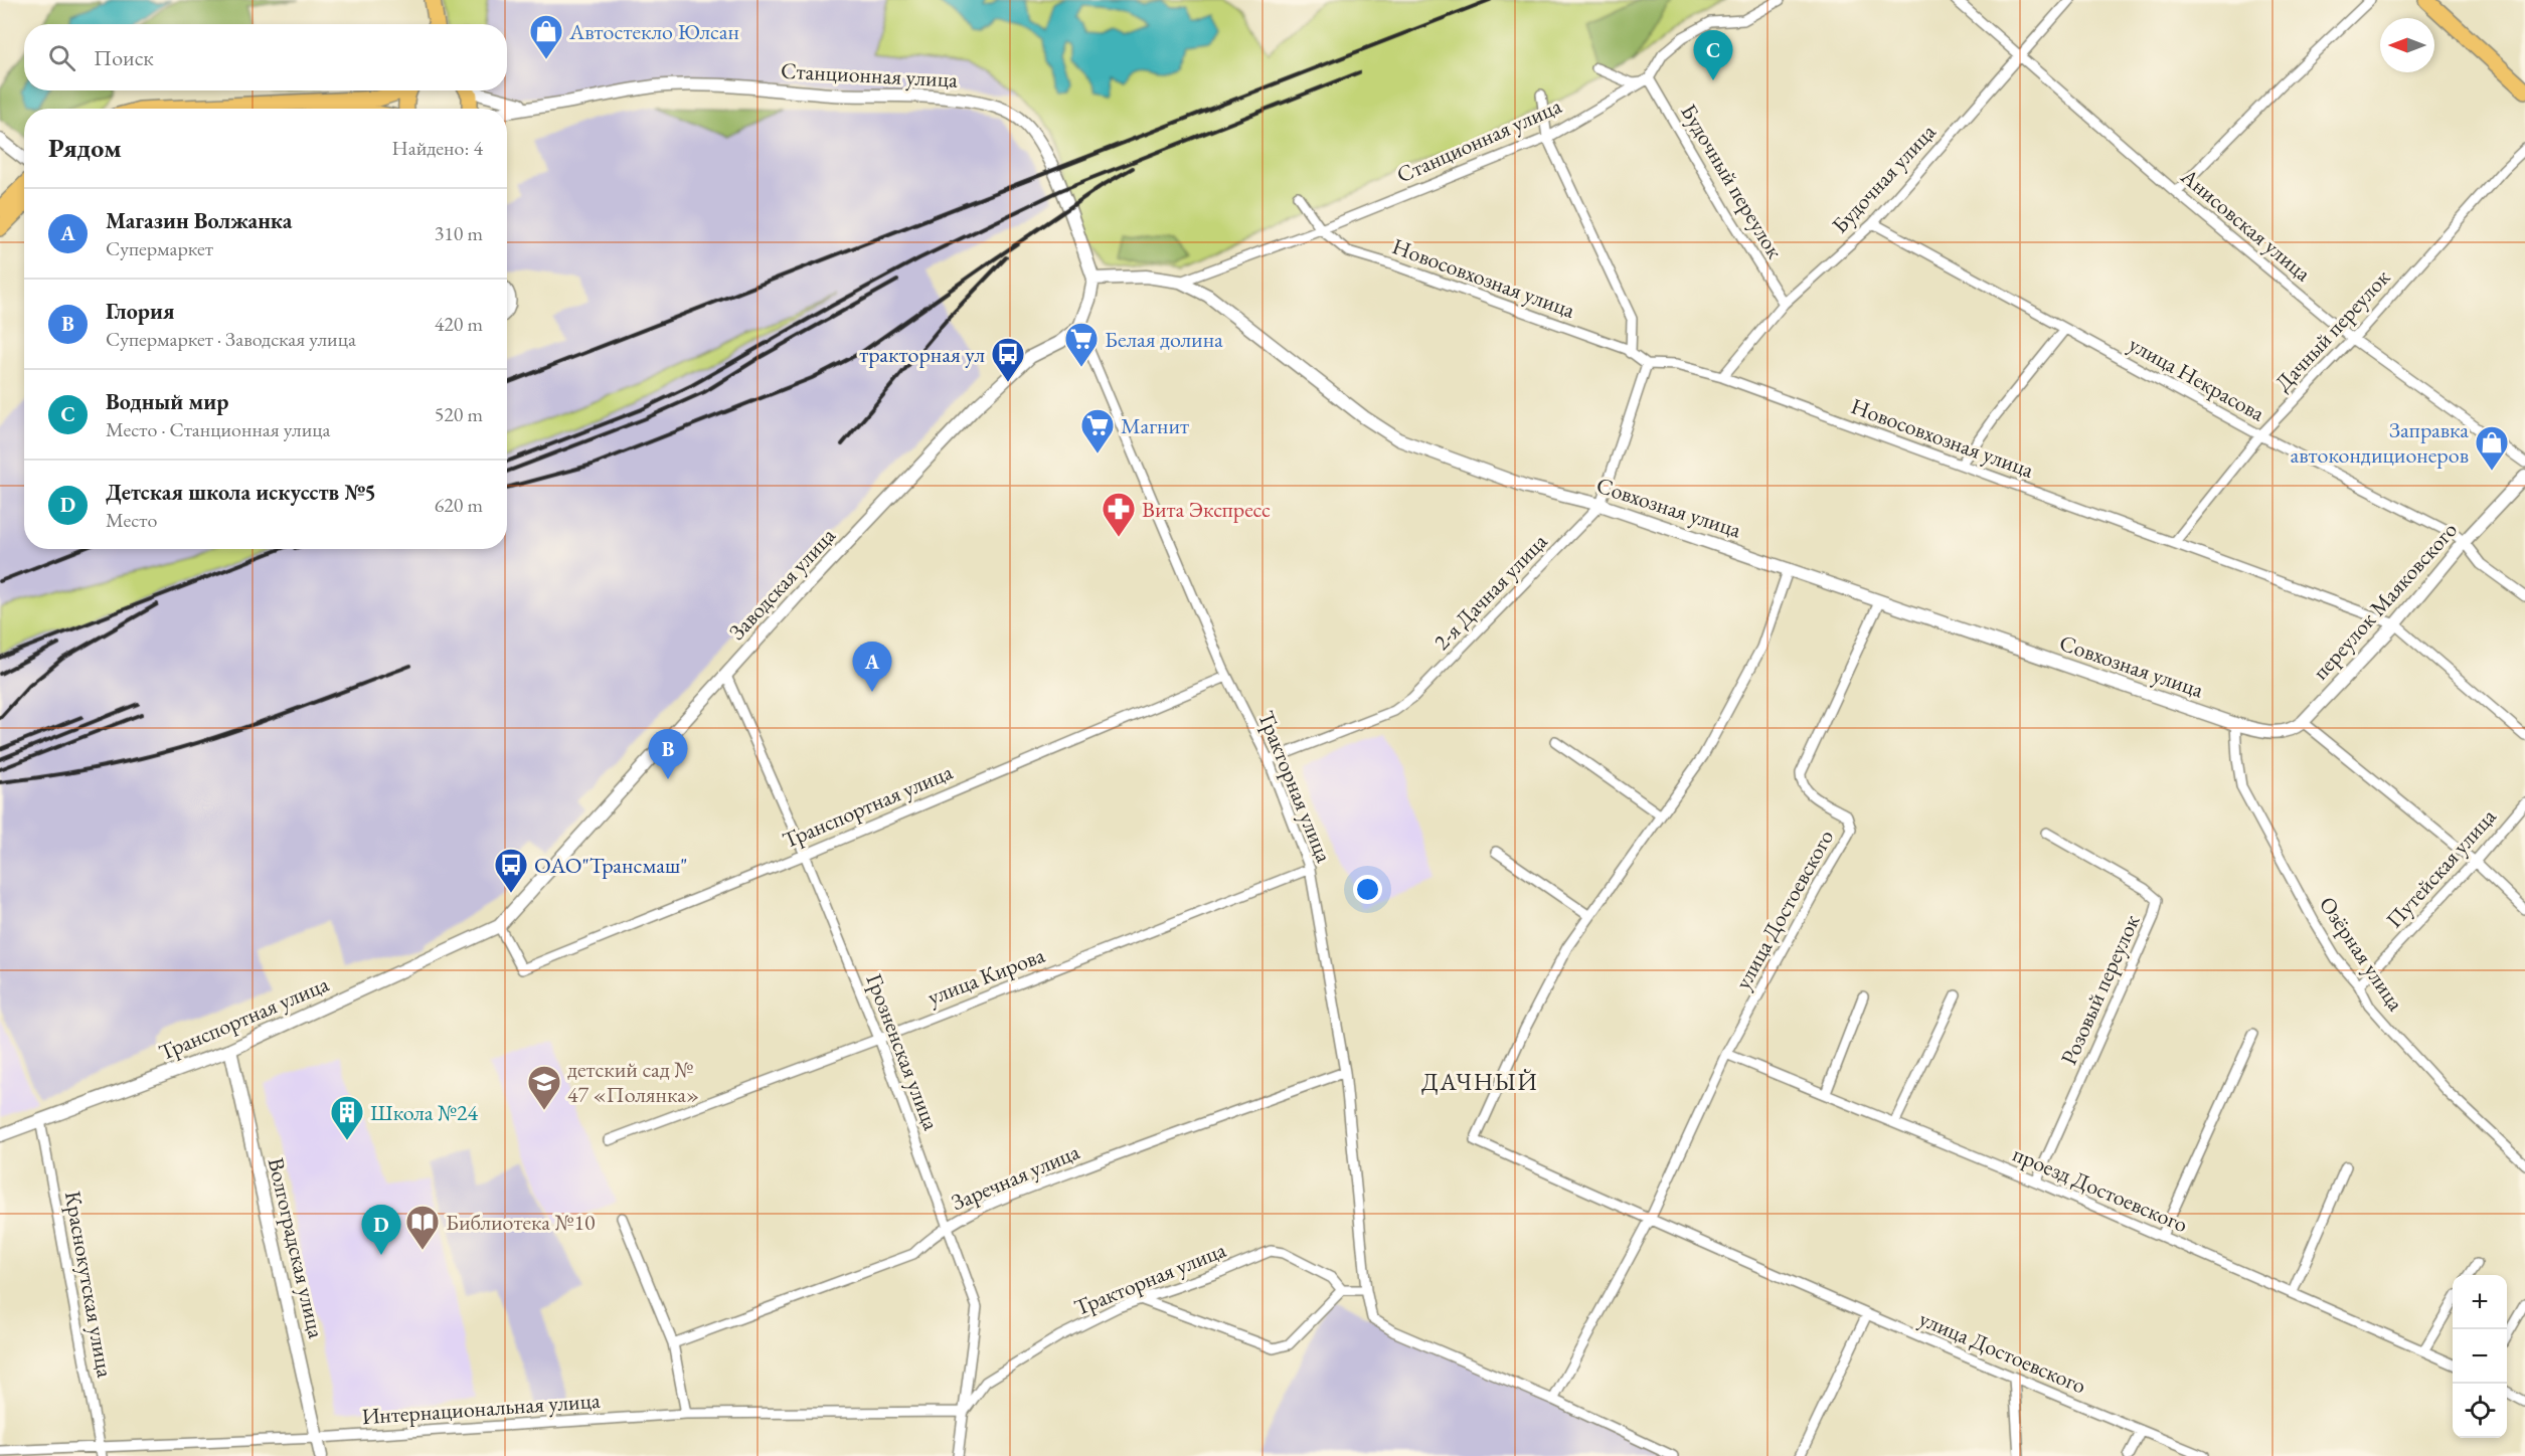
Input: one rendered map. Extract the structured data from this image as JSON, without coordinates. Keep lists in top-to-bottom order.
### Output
{
  "streets": {
    "street": [
      "Станционная улица",
      "Будочная улица",
      "Будочный переулок",
      "Анисовская улица",
      "Новосовхозная улица",
      "Дачный переулок",
      "улица Некрасова",
      "Совхозная улица",
      "Заводская улица",
      "2-я Дачная улица",
      "переулок Маяковского",
      "Тракторная улица",
      "Транспортная улица",
      "Путейская улица",
      "улица Достоевского",
      "Озёрная улица",
      "улица Кирова",
      "Розовый переулок",
      "Грозненская улица",
      "Заречная улица",
      "проезд Достоевского",
      "Волгоградская улица",
      "Краснокутская улица",
      "Интернациональная улица"
    ]
  },
  "crossings": [
    ["Станционная улица", "Будочный переулок"],
    ["Станционная улица", "Новосовхозная улица"],
    ["Станционная улица", "Совхозная улица"],
    ["Будочная улица", "Будочный переулок"],
    ["Будочная улица", "Анисовская улица"],
    ["Будочная улица", "Новосовхозная улица"],
    ["Будочная улица", "улица Некрасова"],
    ["Анисовская улица", "Дачный переулок"],
    ["Новосовхозная улица", "Дачный переулок"],
    ["Новосовхозная улица", "2-я Дачная улица"],
    ["Новосовхозная улица", "переулок Маяковского"],
    ["Дачный переулок", "улица Некрасова"],
    ["улица Некрасова", "переулок Маяковского"],
    ["Совхозная улица", "2-я Дачная улица"],
    ["Совхозная улица", "переулок Маяковского"],
    ["Совхозная улица", "улица Достоевского"],
    ["Совхозная улица", "Озёрная улица"],
    ["Заводская улица", "Тракторная улица"],
    ["Заводская улица", "Транспортная улица"],
    ["Заводская улица", "Грозненская улица"],
    ["2-я Дачная улица", "Тракторная улица"],
    ["Тракторная улица", "Транспортная улица"],
    ["Тракторная улица", "улица Достоевского"],
    ["Тракторная улица", "улица Кирова"],
    ["Тракторная улица", "Грозненская улица"],
    ["Тракторная улица", "Заречная улица"],
    ["Тракторная улица", "Интернациональная улица"],
    ["Транспортная улица", "Грозненская улица"],
    ["Транспортная улица", "Волгоградская улица"],
    ["Транспортная улица", "Краснокутская улица"],
    ["Путейская улица", "Озёрная улица"],
    ["улица Достоевского", "проезд Достоевского"],
    ["улица Кирова", "Грозненская улица"],
    ["Розовый переулок", "проезд Достоевского"],
    ["Грозненская улица", "Заречная улица"],
    ["Грозненская улица", "Интернациональная улица"],
    ["Волгоградская улица", "Интернациональная улица"],
    ["Краснокутская улица", "Интернациональная улица"]
  ],
  "districts": ["ДАЧНЫЙ"],
  "places": {
    "shop": ["Автостекло Юлсан", "Заправка автокондиционеров"],
    "supermarket": ["Белая долина", "Магнит"],
    "bus stop": ["тракторная ул", "ОАО\"Трансмаш\""],
    "pharmacy": ["Вита Экспресс"],
    "school or university": ["детский сад № 47 «Полянка»"],
    "building": ["Школа №24"],
    "library": ["Библиотека №10"]
  },
  "north": "left",
  "page": {
    "search": "Поиск",
    "pins": [
      "C",
      "A",
      "B",
      "D"
    ],
    "heading": ["Рядом", "Найдено: 4"],
    "list": [
      {
        "mark": "A",
        "name": "Магазин Волжанка",
        "note": "Супермаркет",
        "value": "310 m"
      },
      {
        "mark": "B",
        "name": "Глория",
        "note": "Супермаркет · Заводская улица",
        "value": "420 m"
      },
      {
        "mark": "C",
        "name": "Водный мир",
        "note": "Место · Станционная улица",
        "value": "520 m"
      },
      {
        "mark": "D",
        "name": "Детская школа искусств №5",
        "note": "Место",
        "value": "620 m"
      }
    ],
    "map_buttons": ["+", "−"]
  }
}
